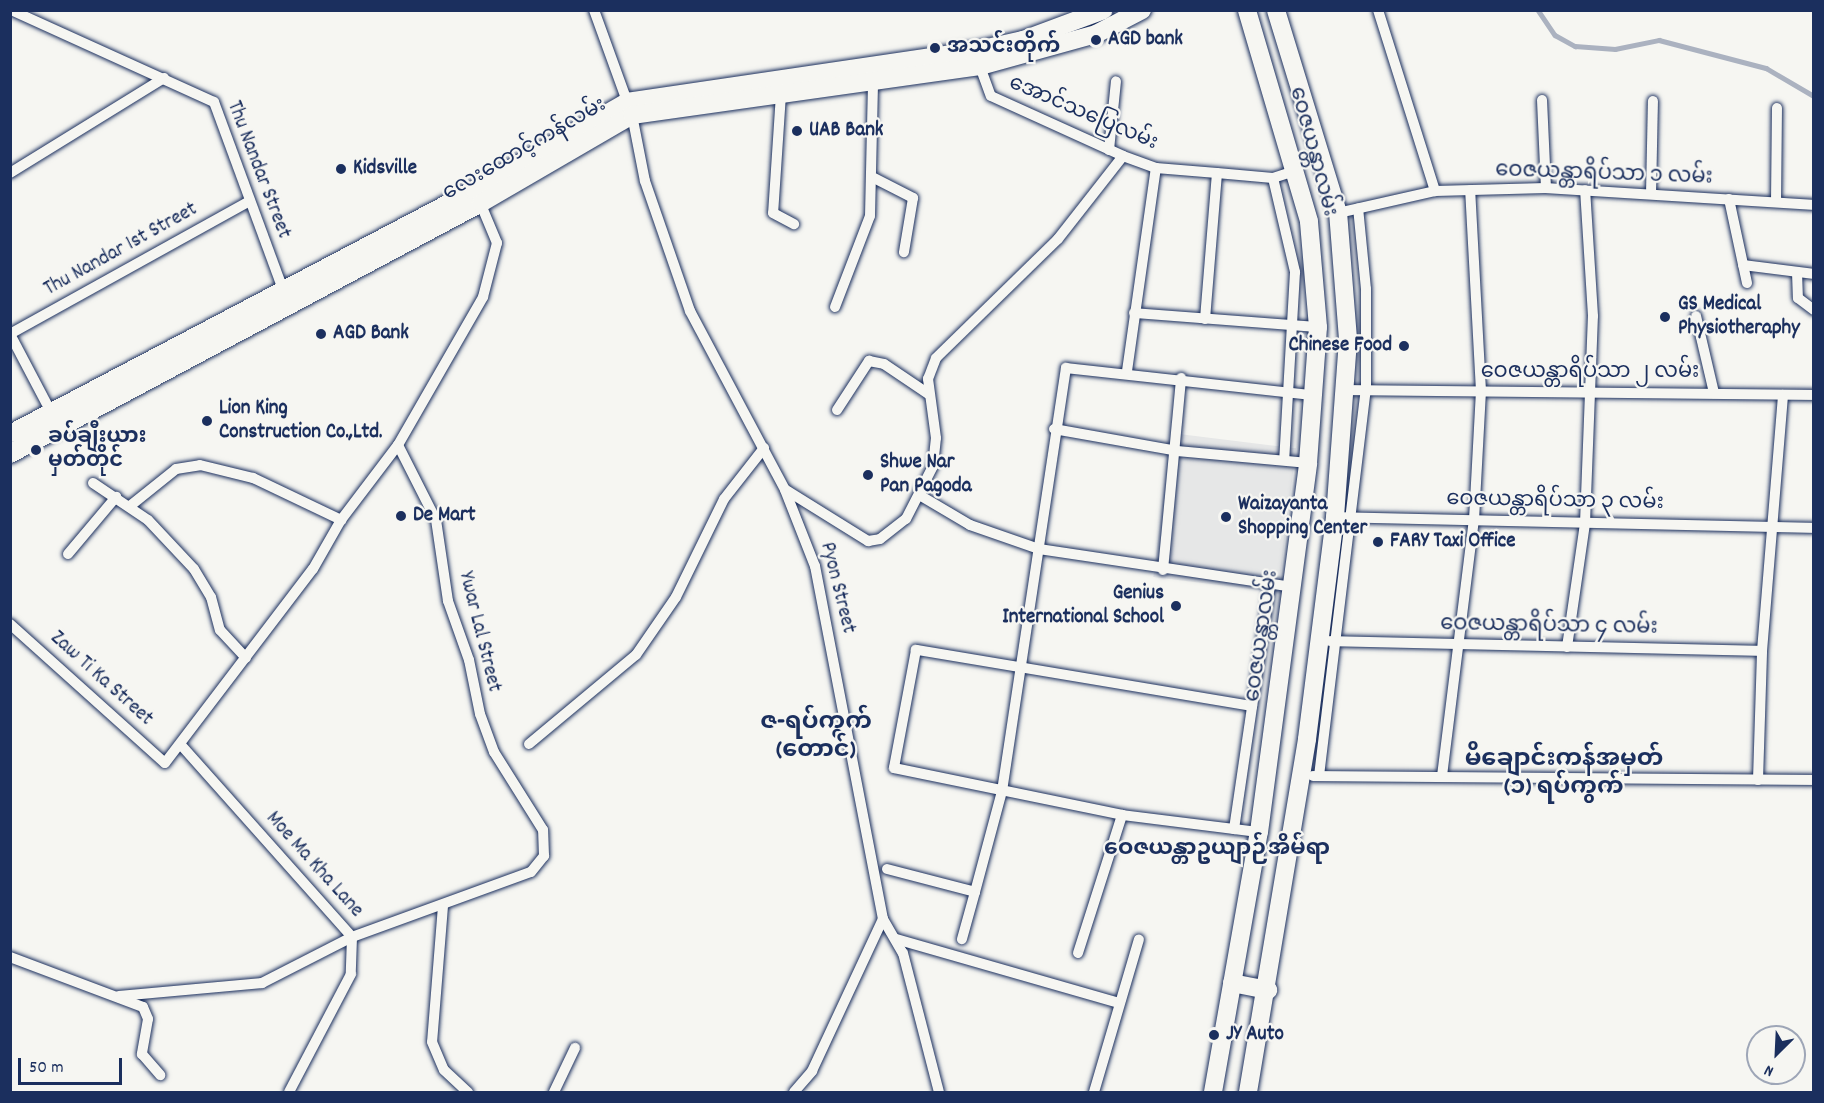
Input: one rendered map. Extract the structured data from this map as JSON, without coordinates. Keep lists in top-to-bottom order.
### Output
{
  "streets": {
    "main road": ["လေးထောင့်ကန်လမ်း", "ဝေဇယန္တာလမ်း"],
    "street": [
      "အောင်သပြေလမ်း",
      "Thu Nandar Street",
      "ဝေဇယန္တာရိပ်သာ ၁ လမ်း",
      "Thu Nandar 1st Street",
      "ဝေဇယန္တာရိပ်သာ ၂ လမ်း",
      "ဝေဇယန္တာရိပ်သာ ၃ လမ်း",
      "Pyon Street",
      "ဝေဇယန္တာရိပ်သာ ၄ လမ်း",
      "Ywar Lal Street",
      "Zaw Ti Ka Street",
      "Moe Ma Kha Lane"
    ]
  },
  "crossings": [
    ["အောင်သပြေလမ်း", "လေးထောင့်ကန်လမ်း"],
    ["အောင်သပြေလမ်း", "ဝေဇယန္တာလမ်း"],
    ["လေးထောင့်ကန်လမ်း", "Thu Nandar Street"],
    ["လေးထောင့်ကန်လမ်း", "Pyon Street"],
    ["ဝေဇယန္တာလမ်း", "ဝေဇယန္တာရိပ်သာ ၁ လမ်း"],
    ["ဝေဇယန္တာလမ်း", "ဝေဇယန္တာရိပ်သာ ၂ လမ်း"],
    ["ဝေဇယန္တာလမ်း", "ဝေဇယန္တာရိပ်သာ ၃ လမ်း"],
    ["ဝေဇယန္တာလမ်း", "ဝေဇယန္တာရိပ်သာ ၄ လမ်း"],
    ["Thu Nandar Street", "Thu Nandar 1st Street"],
    ["Zaw Ti Ka Street", "Moe Ma Kha Lane"]
  ],
  "districts": ["ဇ-ရပ်ကွက် (တောင်)", "မိချောင်းကန်အမှတ် (၁) ရပ်ကွက်", "ဝေဇယန္တာဥယျာဉ်အိမ်ရာ"],
  "places": [
    "AGD bank",
    "အသင်းတိုက်",
    "UAB Bank",
    "Kidsville",
    "GS Medical Physiotheraphy",
    "AGD Bank",
    "Chinese Food",
    "Lion King Construction Co.,Ltd.",
    "ခပ်ချီးယား မှတ်တိုင်",
    "Shwe Nar Pan Pagoda",
    "De Mart",
    "Waizayanta Shopping Center",
    "FARY Taxi Office",
    "Genius International School",
    "JY Auto"
  ],
  "scale_bar": "50 m",
  "north": "bottom left"
}
